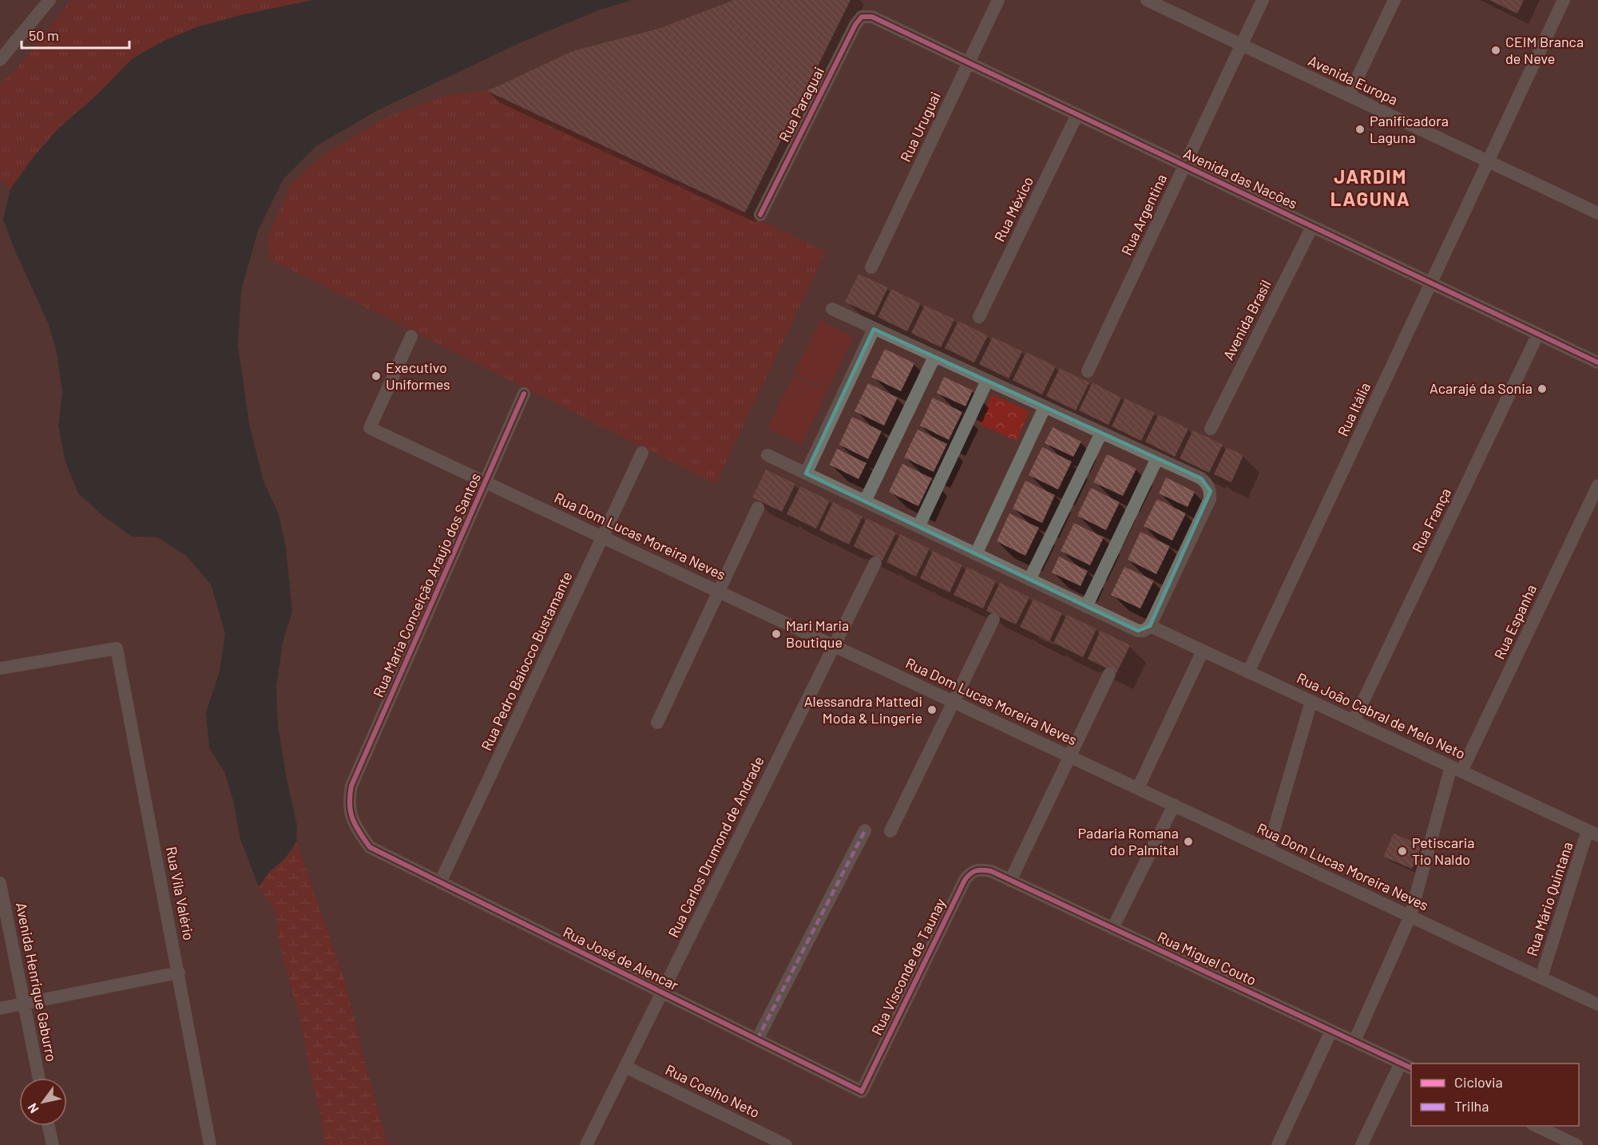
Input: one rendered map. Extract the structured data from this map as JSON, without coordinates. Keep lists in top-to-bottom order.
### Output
{
  "streets": {
    "street": [
      "Avenida Europa",
      "Rua Paraguai",
      "Rua Uruguai",
      "Avenida das Nacões",
      "Rua México",
      "Rua Argentina",
      "Avenida Brasil",
      "Rua Itália",
      "Rua França",
      "Rua Dom Lucas Moreira Neves",
      "Rua Maria Conceição Araujo dos Santos",
      "Rua Espanha",
      "Rua Pedro Baiocco Bustamante",
      "Rua João Cabral de Melo Neto",
      "Rua Carlos Drumond de Andrade",
      "Rua Vila Valério",
      "Rua Mário Quintana",
      "Rua José de Alencar",
      "Rua Miguel Couto",
      "Rua Visconde de Taunay",
      "Avenida Henrique Gaburro",
      "Rua Coelho Neto"
    ]
  },
  "crossings": [
    ["Avenida Europa", "Rua Argentina"],
    ["Avenida Europa", "Rua Itália"],
    ["Rua Paraguai", "Avenida das Nacões"],
    ["Rua Uruguai", "Avenida das Nacões"],
    ["Avenida das Nacões", "Rua México"],
    ["Avenida das Nacões", "Rua Argentina"],
    ["Avenida das Nacões", "Avenida Brasil"],
    ["Avenida das Nacões", "Rua Itália"],
    ["Avenida das Nacões", "Rua França"],
    ["Rua Itália", "Rua João Cabral de Melo Neto"],
    ["Rua França", "Rua João Cabral de Melo Neto"],
    ["Rua Dom Lucas Moreira Neves", "Rua Maria Conceição Araujo dos Santos"],
    ["Rua Dom Lucas Moreira Neves", "Rua Espanha"],
    ["Rua Dom Lucas Moreira Neves", "Rua Pedro Baiocco Bustamante"],
    ["Rua Dom Lucas Moreira Neves", "Rua Carlos Drumond de Andrade"],
    ["Rua Dom Lucas Moreira Neves", "Rua Mário Quintana"],
    ["Rua Maria Conceição Araujo dos Santos", "Rua José de Alencar"],
    ["Rua Espanha", "Rua João Cabral de Melo Neto"],
    ["Rua Espanha", "Rua Miguel Couto"],
    ["Rua Pedro Baiocco Bustamante", "Rua José de Alencar"],
    ["Rua João Cabral de Melo Neto", "Rua Mário Quintana"],
    ["Rua Carlos Drumond de Andrade", "Rua José de Alencar"],
    ["Rua Carlos Drumond de Andrade", "Rua Coelho Neto"],
    ["Rua José de Alencar", "Rua Visconde de Taunay"],
    ["Rua Miguel Couto", "Rua Visconde de Taunay"]
  ],
  "districts": ["JARDIM LAGUNA"],
  "places": [
    "CEIM Branca de Neve",
    "Panificadora Laguna",
    "Executivo Uniformes",
    "Acarajé da Sonia",
    "Mari Maria Boutique",
    "Alessandra Mattedi Moda & Lingerie",
    "Padaria Romana do Palmital",
    "Petiscaria Tio Naldo"
  ],
  "legend": ["Ciclovia", "Trilha"],
  "scale_bar": "50 m",
  "north": "bottom left"
}
